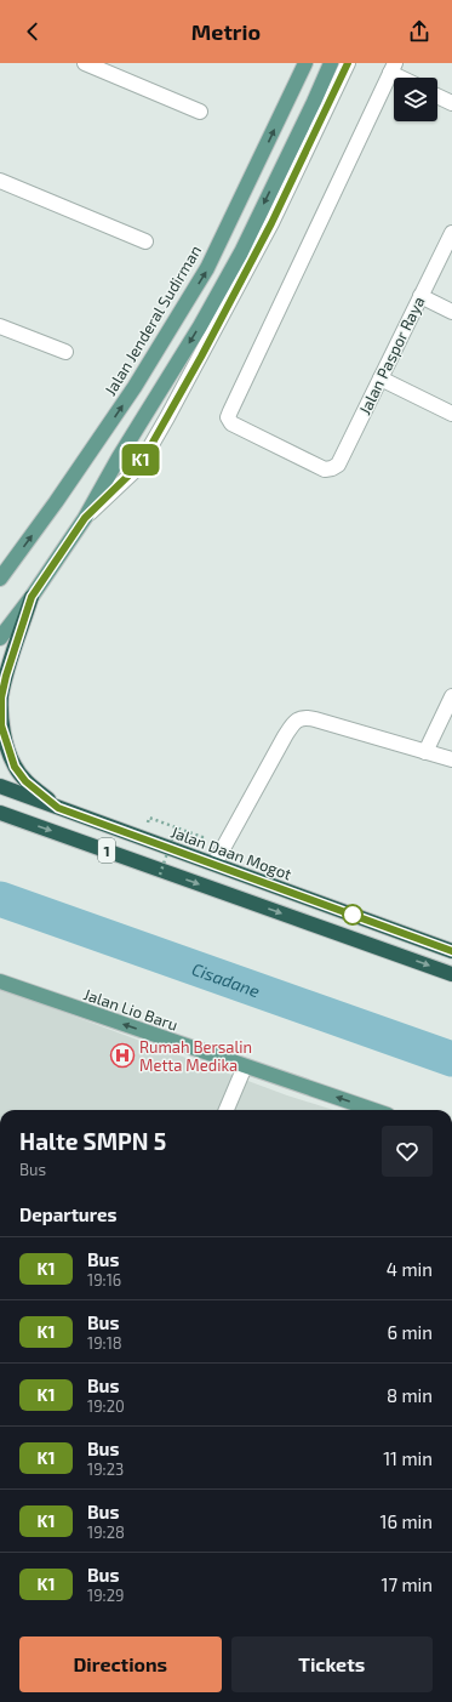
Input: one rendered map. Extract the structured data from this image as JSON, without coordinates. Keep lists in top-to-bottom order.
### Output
{
  "streets": {
    "highway": ["1", "Jalan Daan Mogot"],
    "main road": ["Jalan Jenderal Sudirman", "Jalan Lio Baru"],
    "street": ["Jalan Paspor Raya"]
  },
  "one_way": ["Jalan Lio Baru"],
  "water": ["Cisadane"],
  "places": {
    "hospital": ["Rumah Bersalin Metta Medika"]
  },
  "lines": ["bus line K1"],
  "page": {
    "header": "Metrio",
    "on_map": "K1",
    "heading": [
      ["Halte SMPN 5", "Bus"],
      "Departures"
    ],
    "list": [
      {
        "mark": "K1",
        "name": "Bus",
        "note": "19:16",
        "value": "4 min"
      },
      {
        "mark": "K1",
        "name": "Bus",
        "note": "19:18",
        "value": "6 min"
      },
      {
        "mark": "K1",
        "name": "Bus",
        "note": "19:20",
        "value": "8 min"
      },
      {
        "mark": "K1",
        "name": "Bus",
        "note": "19:23",
        "value": "11 min"
      },
      {
        "mark": "K1",
        "name": "Bus",
        "note": "19:28",
        "value": "16 min"
      },
      {
        "mark": "K1",
        "name": "Bus",
        "note": "19:29",
        "value": "17 min"
      }
    ],
    "buttons": ["Directions", "Tickets"]
  }
}
